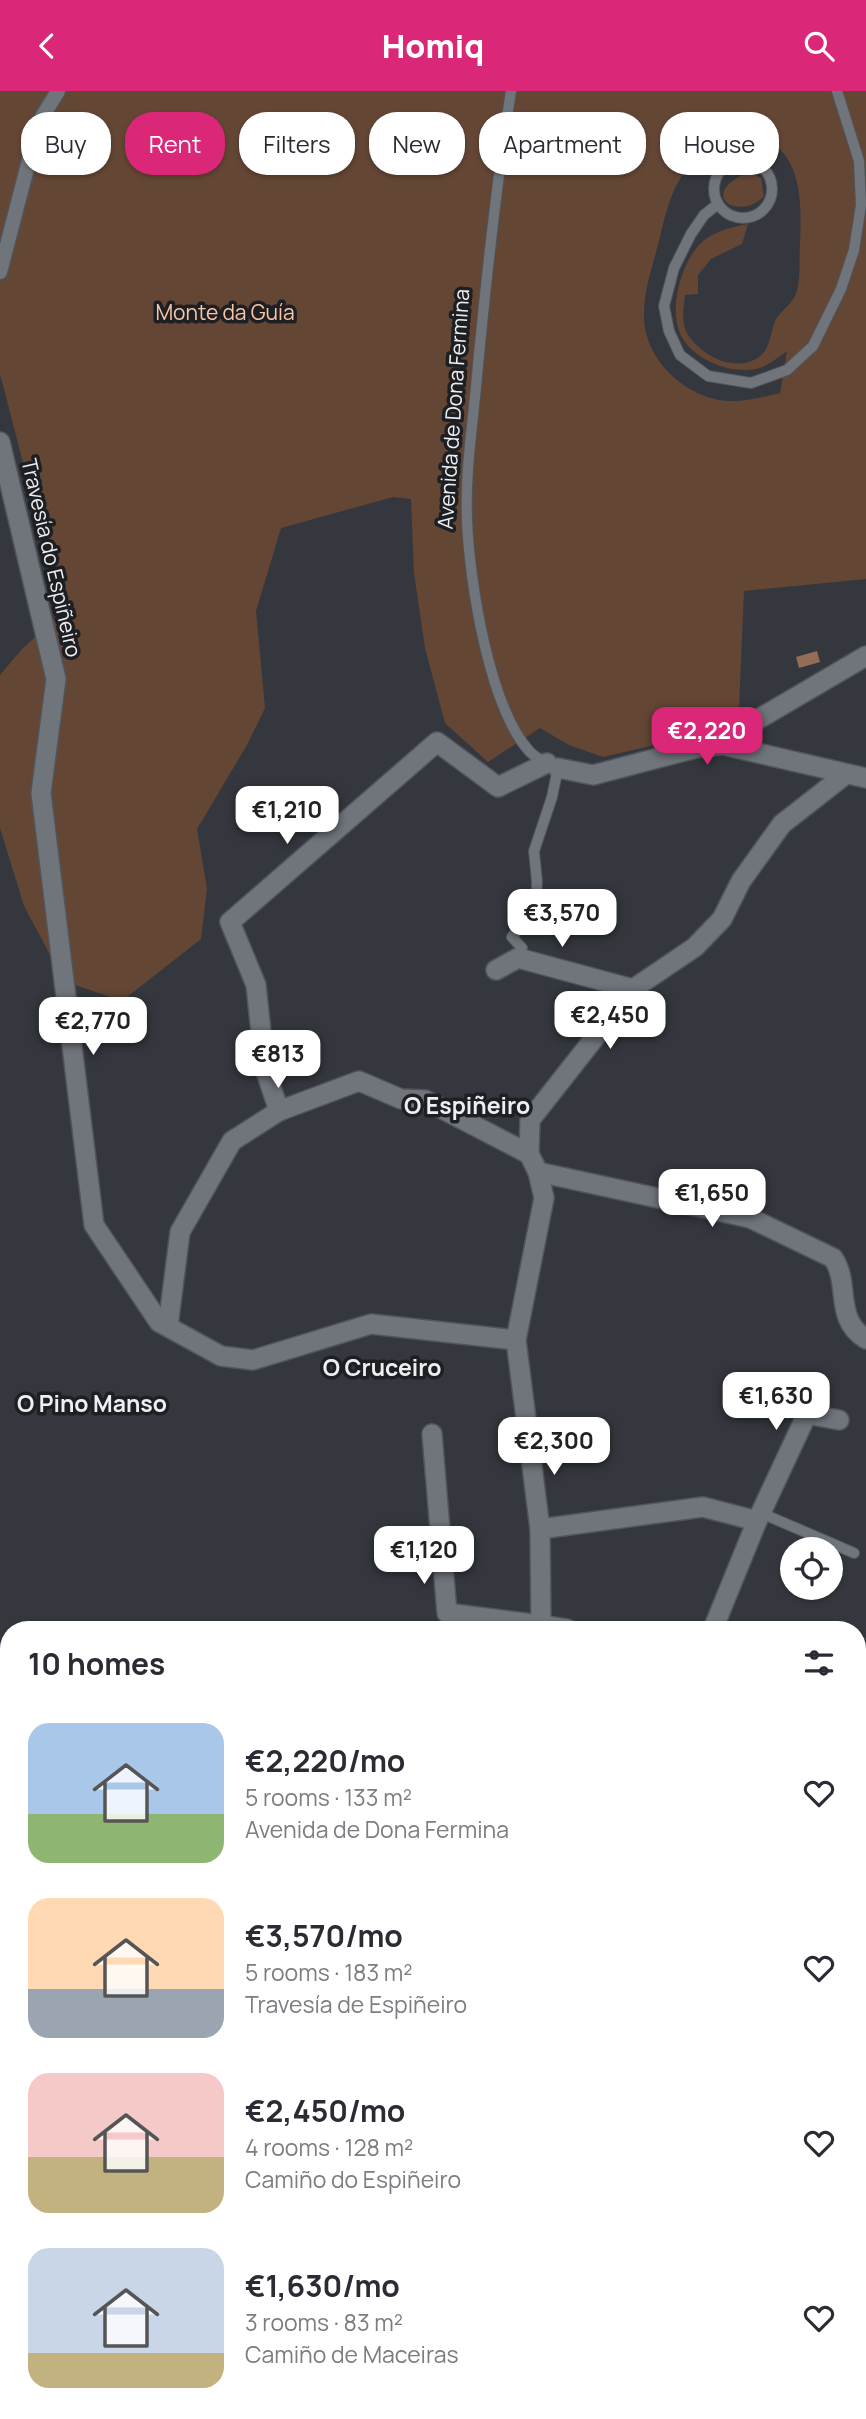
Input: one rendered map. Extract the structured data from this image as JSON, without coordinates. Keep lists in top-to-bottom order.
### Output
{
  "streets": {
    "street": ["Travesía do Espiñeiro"],
    "lane": ["Avenida de Dona Fermina"]
  },
  "districts": ["O Espiñeiro", "O Cruceiro", "O Pino Manso"],
  "parks": ["Monte da Guía"],
  "page": {
    "header": "Homiq",
    "chip": [
      "Buy",
      "Rent",
      "Filters",
      "New",
      "Apartment",
      "House"
    ],
    "price": [
      "€2,220",
      "€1,210",
      "€3,570",
      "€2,450",
      "€2,770",
      "€813",
      "€1,650",
      "€1,630",
      "€2,300",
      "€1,120"
    ],
    "heading": "10 homes",
    "list": [
      {
        "name": "€2,220/mo",
        "note": "5 rooms · 133 m² · Avenida de Dona Fermina"
      },
      {
        "name": "€3,570/mo",
        "note": "5 rooms · 183 m² · Travesía de Espiñeiro"
      },
      {
        "name": "€2,450/mo",
        "note": "4 rooms · 128 m² · Camiño do Espiñeiro"
      },
      {
        "name": "€1,630/mo",
        "note": "3 rooms · 83 m² · Camiño de Maceiras"
      }
    ]
  }
}
